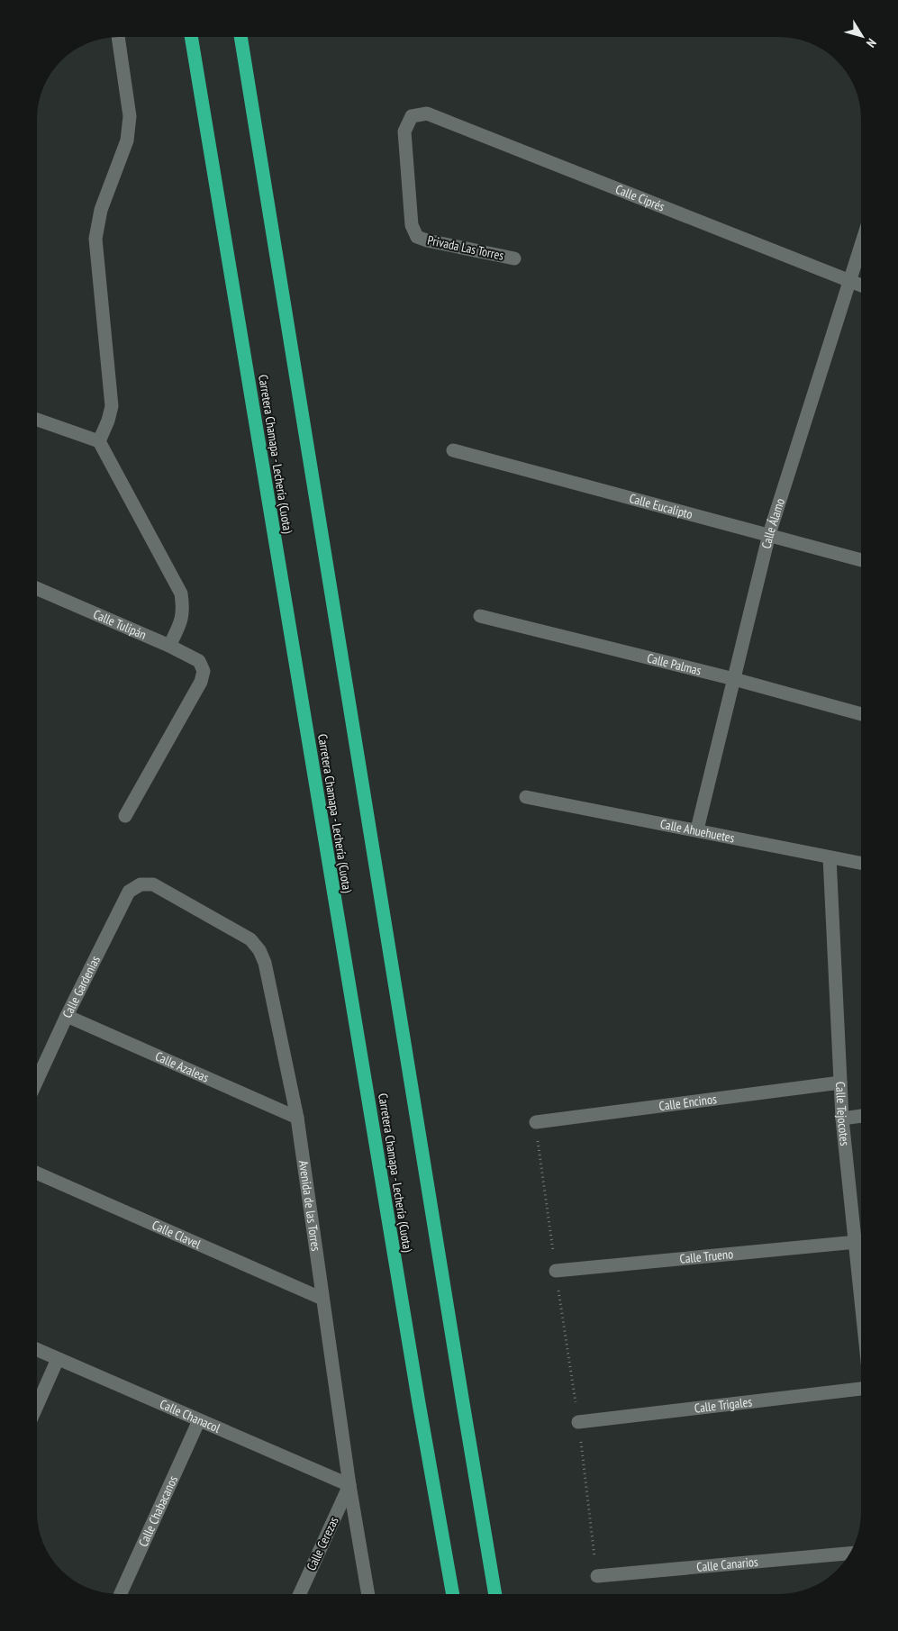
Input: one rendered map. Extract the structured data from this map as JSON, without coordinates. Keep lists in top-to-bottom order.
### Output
{
  "streets": {
    "highway": ["Carretera Chamapa - Lechería (Cuota)"],
    "street": [
      "Calle Ciprés",
      "Privada Las Torres",
      "Calle Eucalipto",
      "Calle Álamo",
      "Calle Tulipán",
      "Calle Palmas",
      "Calle Ahuehuetes",
      "Calle Gardenias",
      "Calle Azaleas",
      "Calle Encinos",
      "Calle Tejocotes",
      "Avenida de las Torres",
      "Calle Clavel",
      "Calle Trueno",
      "Calle Trigales",
      "Calle Chanacol",
      "Calle Chabacanos",
      "Calle Cerezas",
      "Calle Canarios"
    ]
  },
  "crossings": [
    ["Calle Ciprés", "Privada Las Torres"],
    ["Calle Ciprés", "Calle Álamo"],
    ["Calle Eucalipto", "Calle Álamo"],
    ["Calle Álamo", "Calle Palmas"],
    ["Calle Álamo", "Calle Ahuehuetes"],
    ["Calle Ahuehuetes", "Calle Tejocotes"],
    ["Calle Gardenias", "Calle Azaleas"],
    ["Calle Gardenias", "Avenida de las Torres"],
    ["Calle Azaleas", "Avenida de las Torres"],
    ["Calle Encinos", "Calle Tejocotes"],
    ["Calle Tejocotes", "Calle Trueno"],
    ["Avenida de las Torres", "Calle Clavel"],
    ["Avenida de las Torres", "Calle Chanacol"],
    ["Avenida de las Torres", "Calle Cerezas"],
    ["Calle Chanacol", "Calle Chabacanos"],
    ["Calle Chanacol", "Calle Cerezas"]
  ],
  "north": "bottom right"
}
